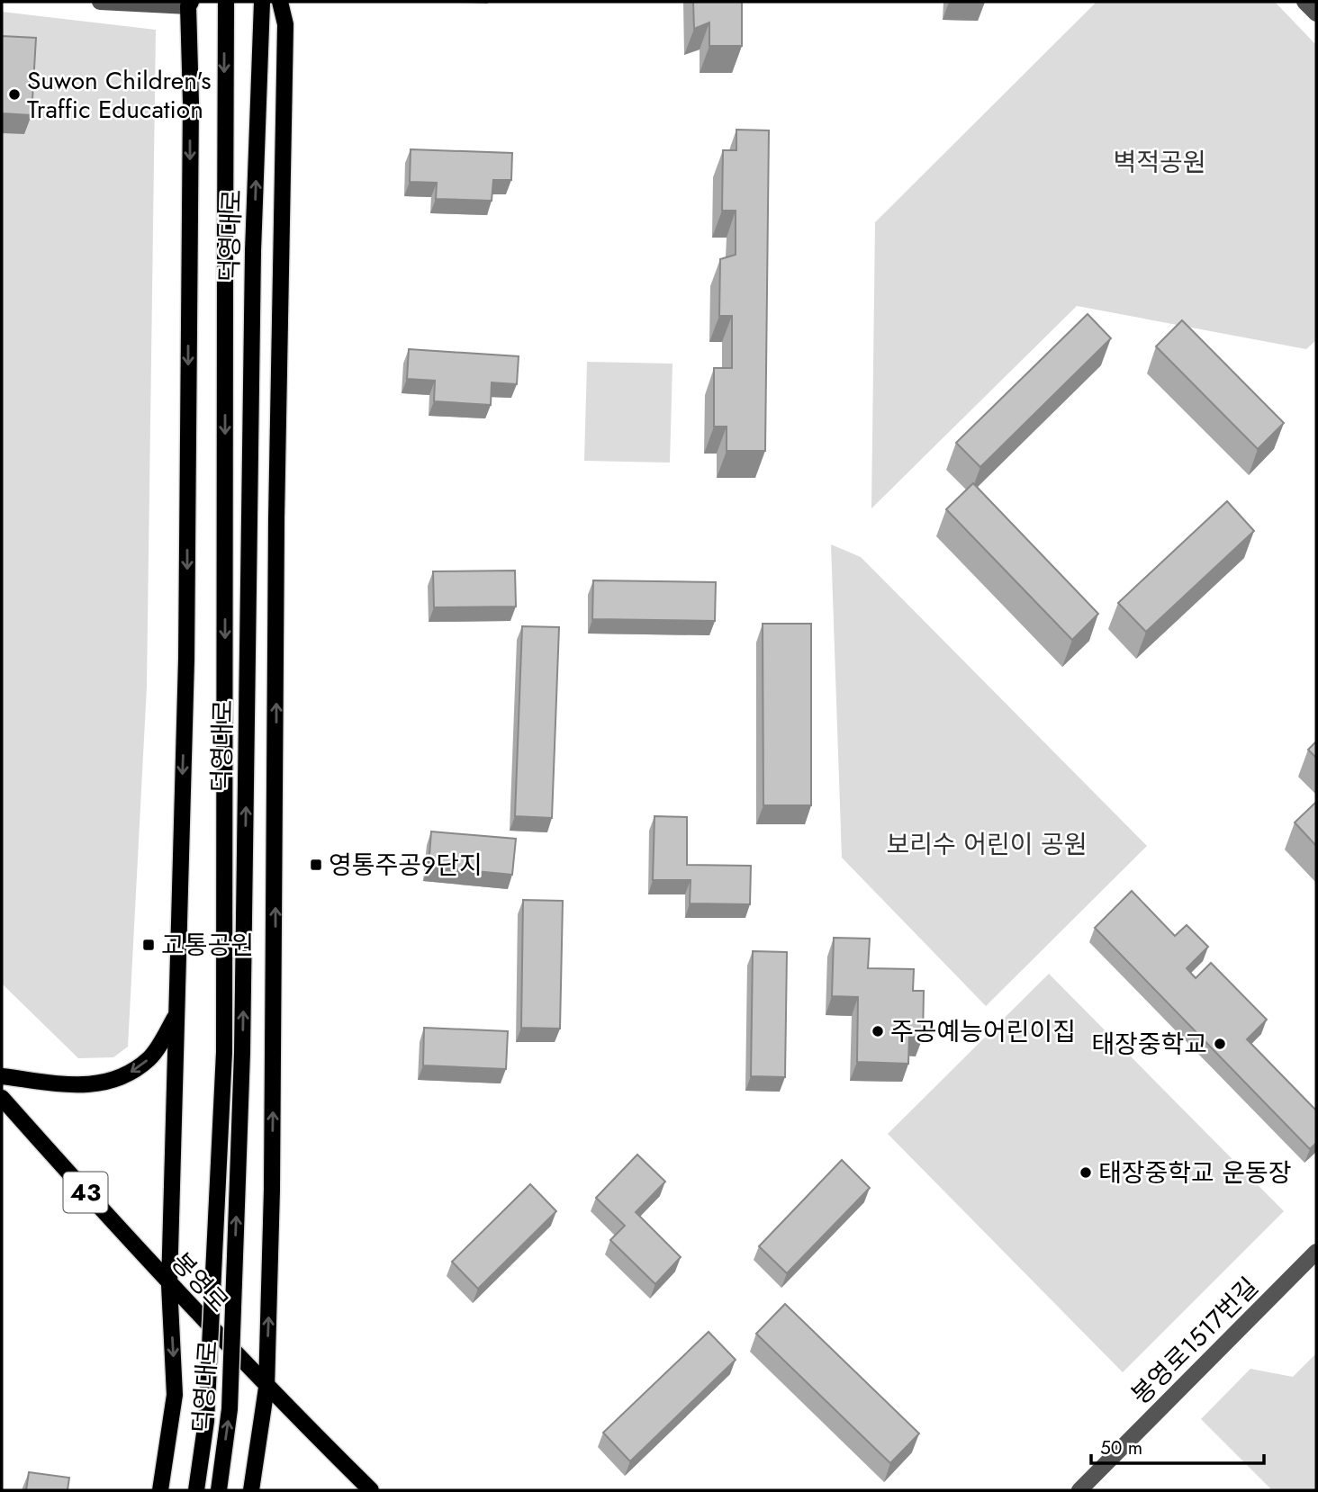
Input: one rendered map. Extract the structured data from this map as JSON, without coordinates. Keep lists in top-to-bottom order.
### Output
{
  "streets": {
    "main road": ["덕영대로", "43", "봉영로"],
    "street": ["봉영로1517번길"]
  },
  "parks": ["벽적공원", "보리수 어린이 공원"],
  "places": {
    "other": [
      "Suwon Children's Traffic Education",
      "주공예능어린이집",
      "태장중학교",
      "태장중학교 운동장"
    ],
    "transit": ["영통주공9단지", "교통공원"]
  },
  "scale_bar": "50 m"
}
